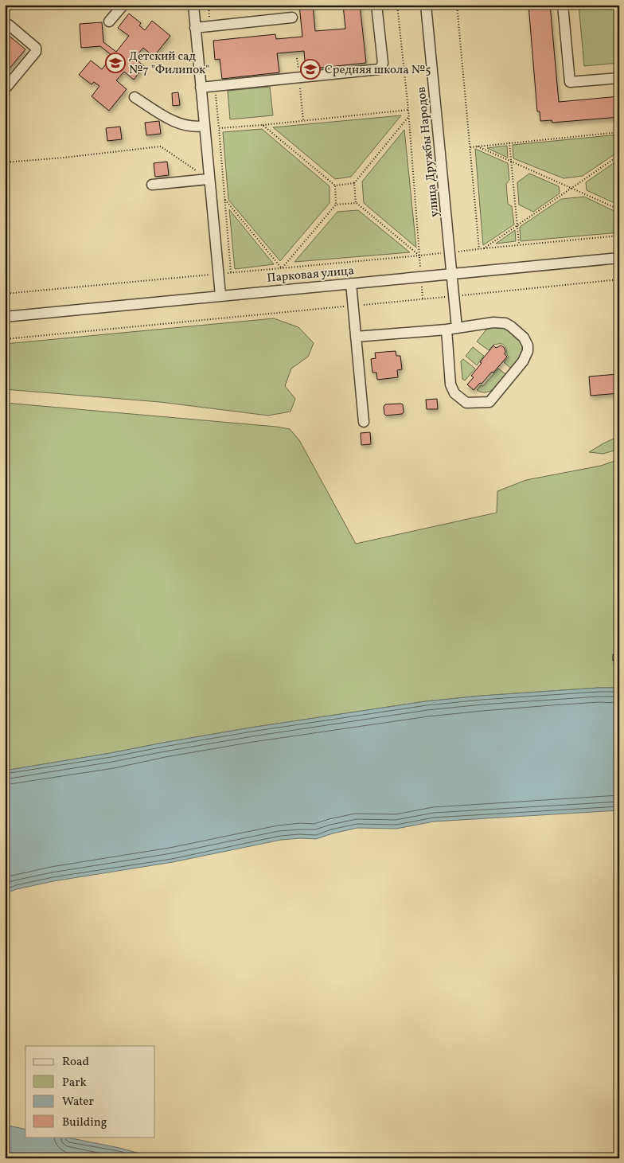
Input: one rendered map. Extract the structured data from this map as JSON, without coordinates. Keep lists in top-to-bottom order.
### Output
{
  "streets": {
    "street": ["улица Дружбы Народов", "Парковая улица"]
  },
  "crossings": [
    ["улица Дружбы Народов", "Парковая улица"]
  ],
  "places": {
    "school or university": ["Детский сад №7 \"Филипок\"", "Средняя школа №5"]
  },
  "legend": [
    "Road",
    "Park",
    "Water",
    "Building"
  ]
}
